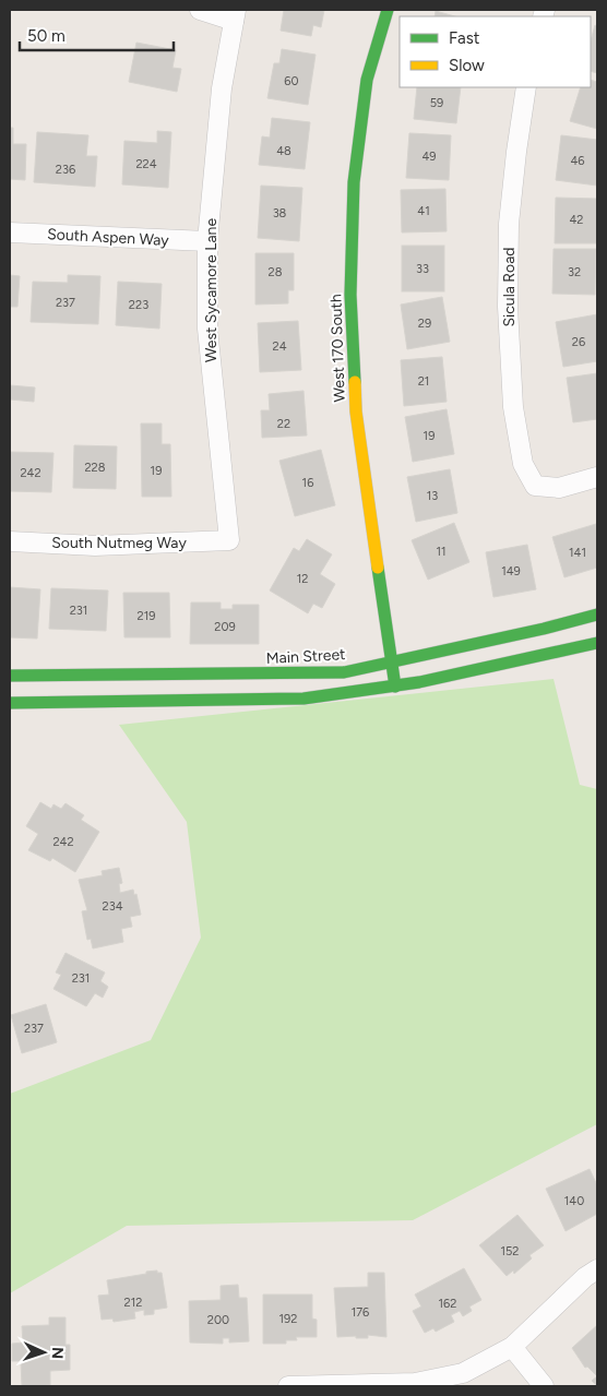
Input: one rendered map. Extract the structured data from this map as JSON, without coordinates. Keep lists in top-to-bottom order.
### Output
{
  "streets": {
    "street": [
      "South Aspen Way",
      "Sicula Road",
      "West Sycamore Lane",
      "West 170 South",
      "South Nutmeg Way",
      "Main Street"
    ]
  },
  "crossings": [
    ["South Aspen Way", "West Sycamore Lane"],
    ["West Sycamore Lane", "South Nutmeg Way"],
    ["West 170 South", "Main Street"]
  ],
  "house_numbers": [
    "60",
    "59",
    "48",
    "49",
    "46",
    "224",
    "236",
    "41",
    "38",
    "42",
    "33",
    "28",
    "32",
    "237",
    "223",
    "29",
    "26",
    "24",
    "21",
    "22",
    "19",
    "228",
    "19",
    "242",
    "16",
    "13",
    "11",
    "141",
    "149",
    "12",
    "231",
    "219",
    "209",
    "242",
    "234",
    "231",
    "237",
    "140",
    "152",
    "212",
    "162",
    "176",
    "192",
    "200"
  ],
  "legend": ["Fast", "Slow"],
  "scale_bar": "50 m",
  "north": "right"
}
